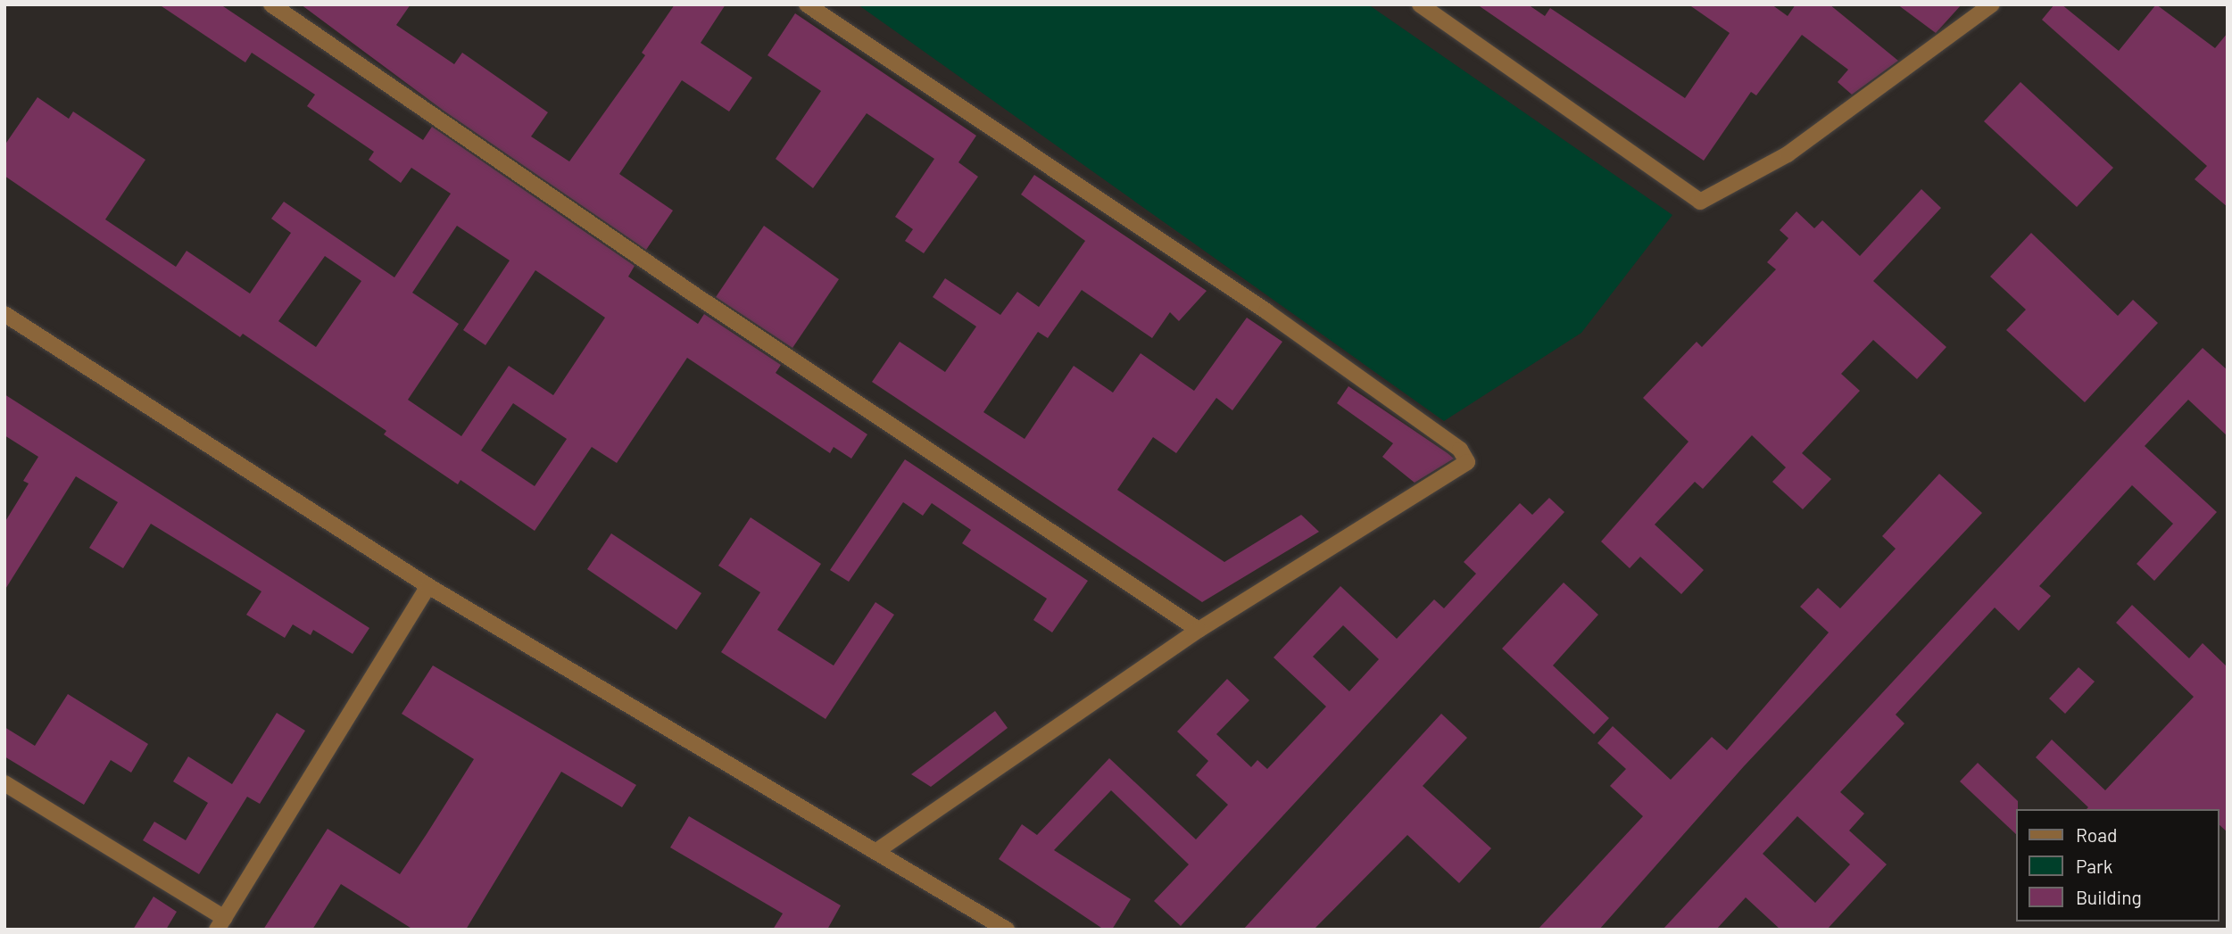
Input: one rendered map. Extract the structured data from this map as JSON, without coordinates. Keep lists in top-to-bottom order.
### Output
{
  "legend": ["Road", "Park", "Building"]
}
